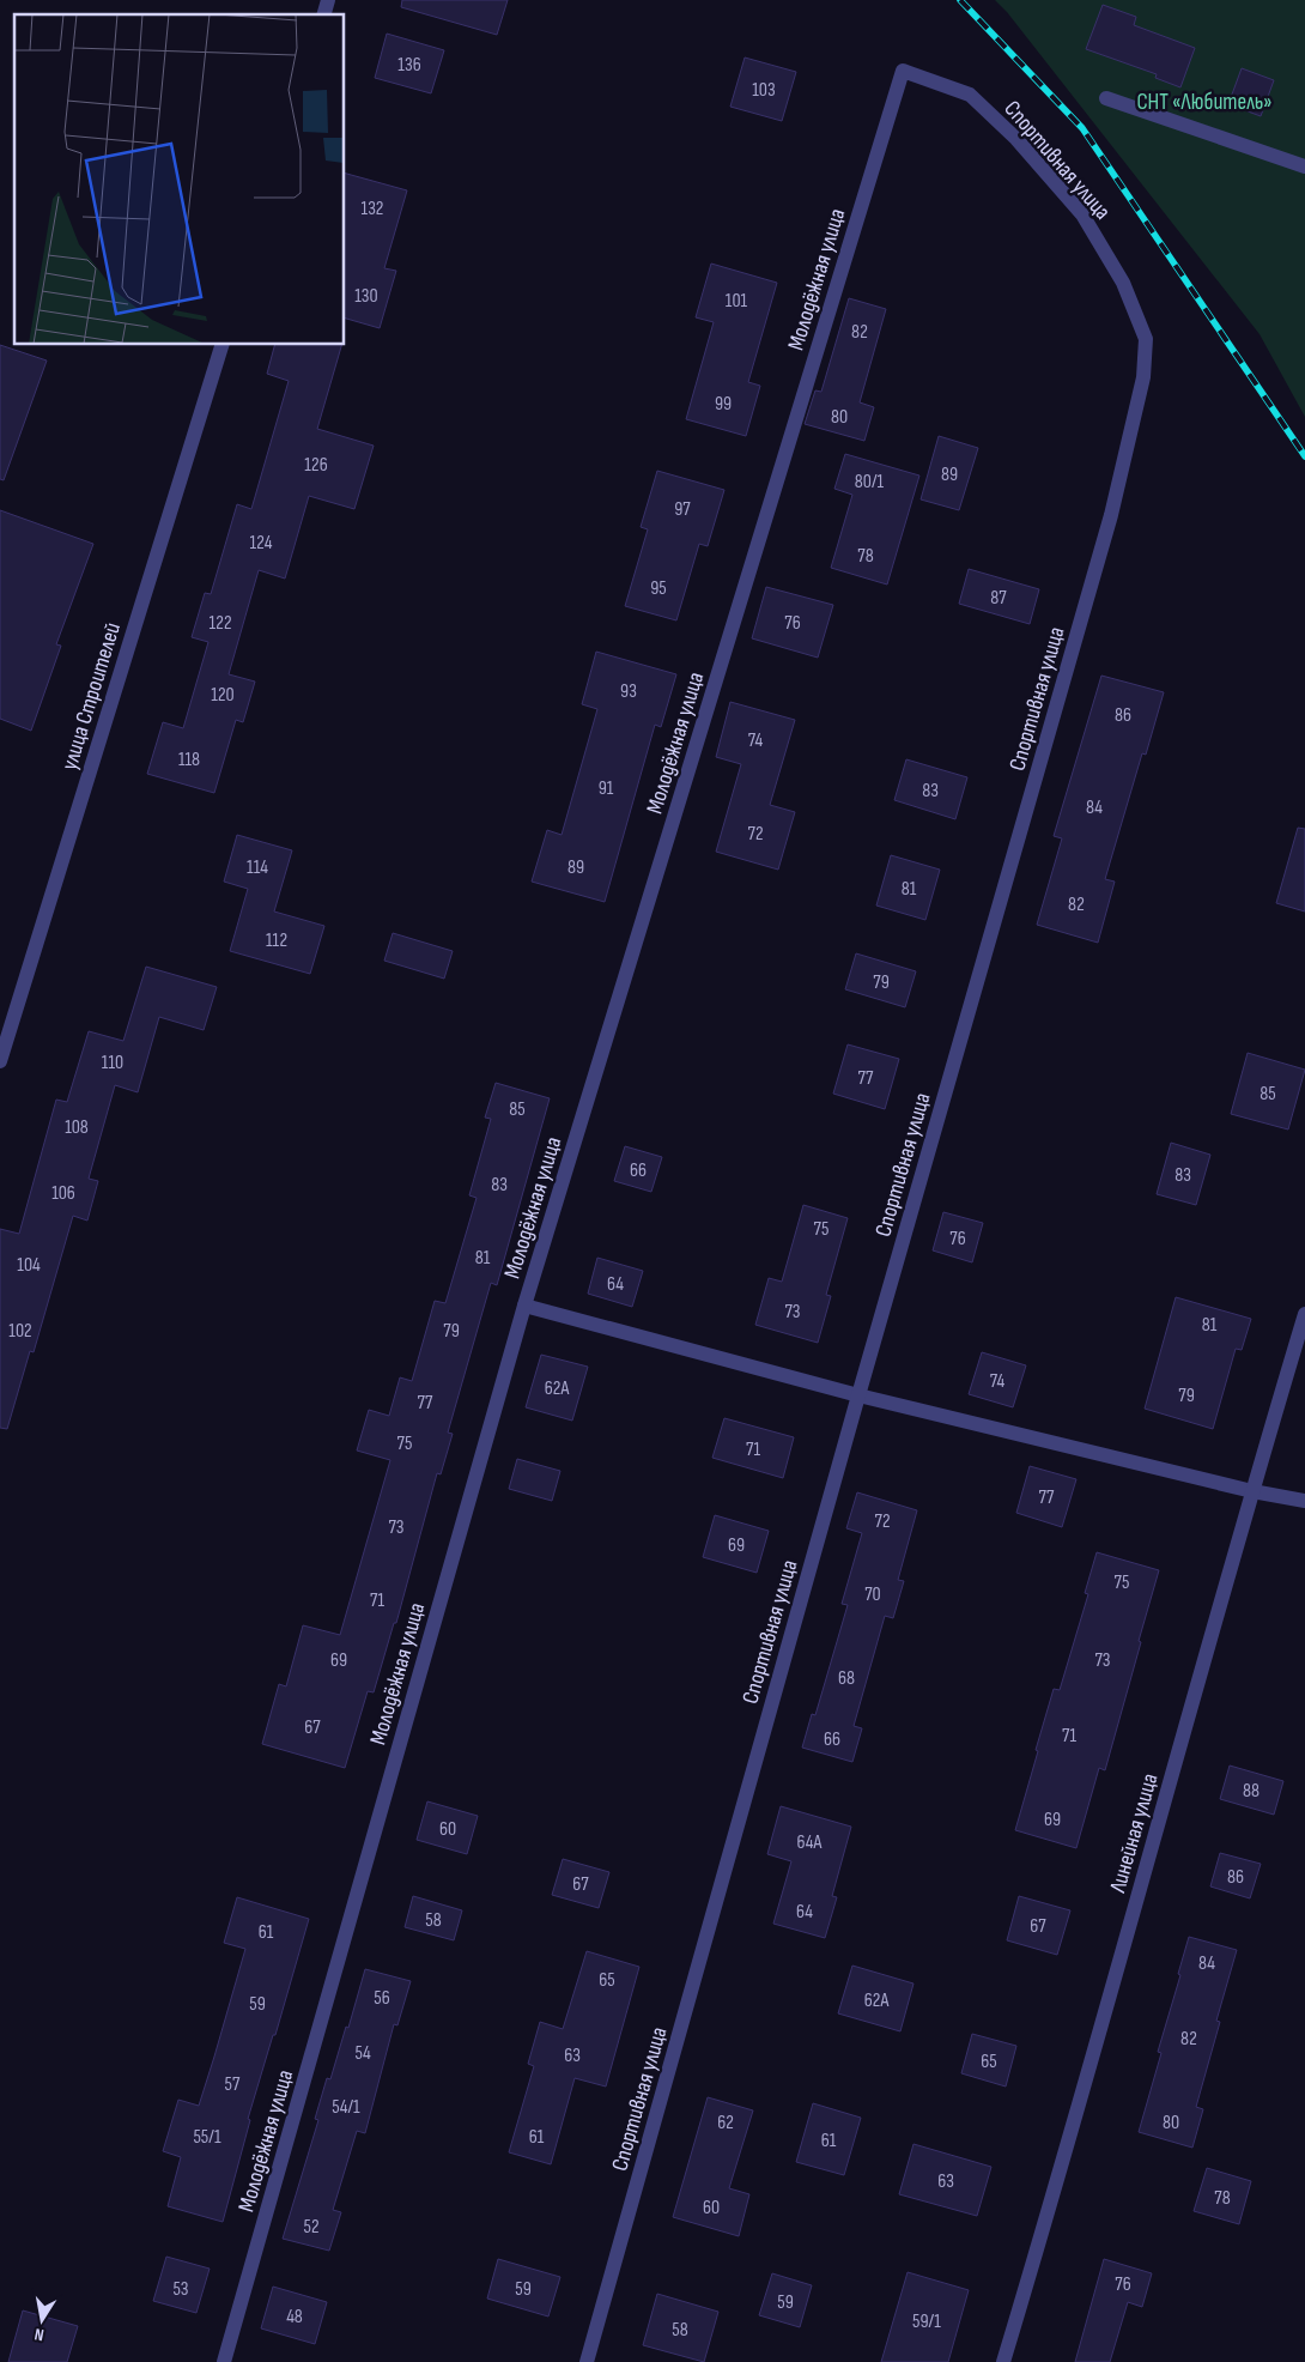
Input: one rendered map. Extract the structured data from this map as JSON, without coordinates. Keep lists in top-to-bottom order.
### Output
{
  "streets": {
    "street": [
      "Спортивная улица",
      "Молодёжная улица",
      "улица Строителей",
      "Линейная улица"
    ]
  },
  "crossings": [
    ["Спортивная улица", "Молодёжная улица"]
  ],
  "parks": ["СНТ «Любитель»"],
  "house_numbers": [
    "136",
    "103",
    "132",
    "130",
    "101",
    "82",
    "99",
    "80",
    "126",
    "89",
    "80/1",
    "97",
    "124",
    "78",
    "95",
    "87",
    "122",
    "76",
    "93",
    "120",
    "86",
    "74",
    "118",
    "91",
    "83",
    "84",
    "72",
    "114",
    "89",
    "81",
    "82",
    "112",
    "79",
    "110",
    "77",
    "85",
    "85",
    "108",
    "66",
    "83",
    "83",
    "106",
    "75",
    "76",
    "81",
    "104",
    "64",
    "73",
    "81",
    "102",
    "79",
    "74",
    "62А",
    "79",
    "77",
    "75",
    "71",
    "77",
    "72",
    "73",
    "69",
    "75",
    "70",
    "71",
    "69",
    "73",
    "68",
    "67",
    "71",
    "66",
    "88",
    "69",
    "60",
    "64А",
    "86",
    "67",
    "64",
    "58",
    "67",
    "61",
    "84",
    "65",
    "56",
    "62А",
    "59",
    "82",
    "54",
    "63",
    "65",
    "57",
    "54/1",
    "62",
    "80",
    "55/1",
    "61",
    "61",
    "63",
    "78",
    "60",
    "52",
    "76",
    "53",
    "59",
    "59",
    "48",
    "59/1",
    "58"
  ],
  "north": "bottom"
}
